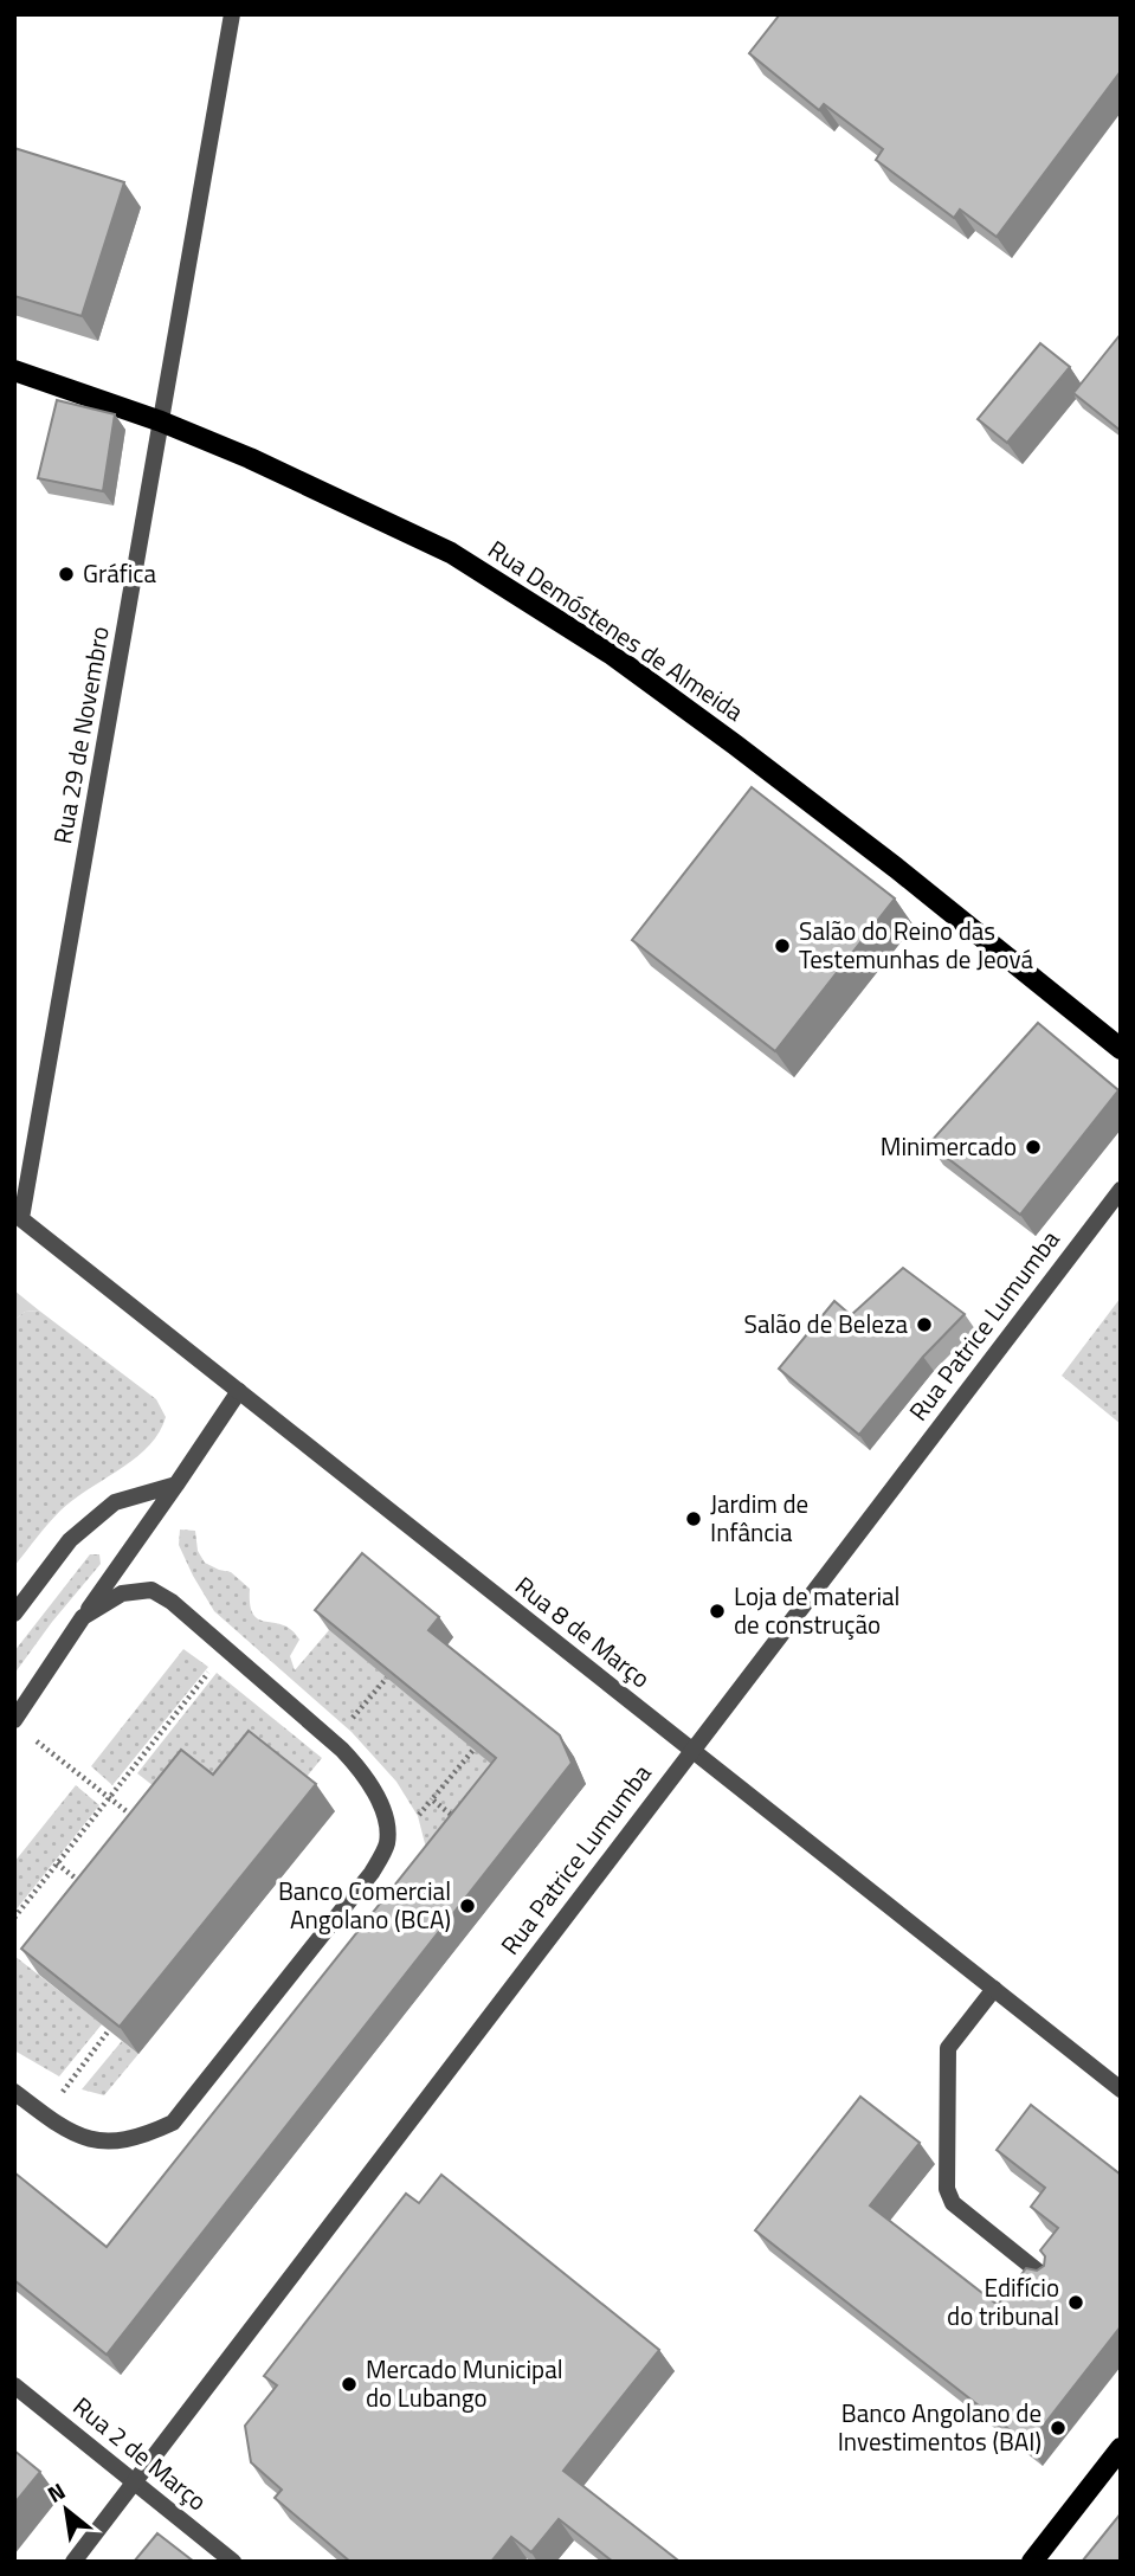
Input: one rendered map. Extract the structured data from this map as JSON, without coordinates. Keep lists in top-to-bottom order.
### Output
{
  "streets": {
    "main road": ["Rua Demóstenes de Almeida"],
    "street": [
      "Rua 29 de Novembro",
      "Rua Patrice Lumumba",
      "Rua 8 de Março",
      "Rua 2 de Março"
    ]
  },
  "crossings": [
    ["Rua Demóstenes de Almeida", "Rua 29 de Novembro"],
    ["Rua 29 de Novembro", "Rua 8 de Março"],
    ["Rua Patrice Lumumba", "Rua 8 de Março"],
    ["Rua Patrice Lumumba", "Rua 2 de Março"]
  ],
  "places": [
    "Gráfica",
    "Salão do Reino das Testemunhas de Jeová",
    "Minimercado",
    "Salão de Beleza",
    "Jardim de Infância",
    "Loja de material de construção",
    "Banco Comercial Angolano (BCA)",
    "Edifício do tribunal",
    "Mercado Municipal do Lubango",
    "Banco Angolano de Investimentos (BAI)"
  ],
  "north": "top left"
}
